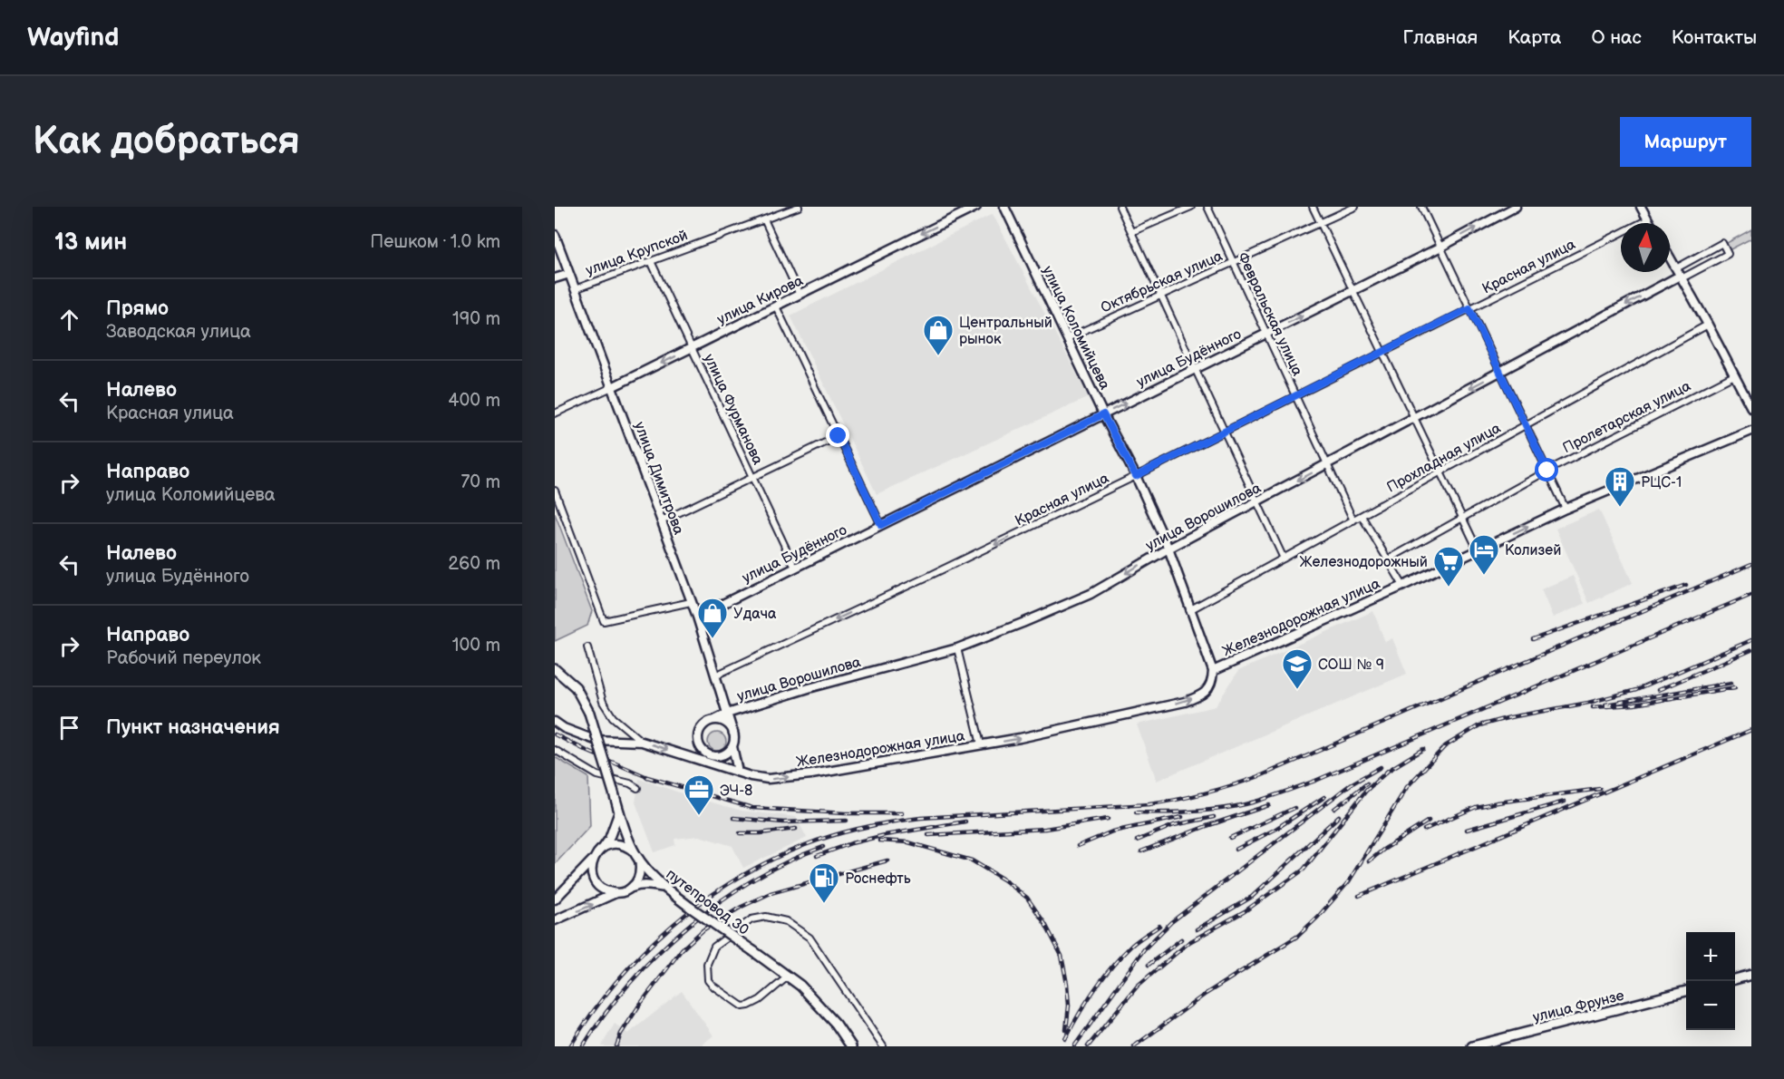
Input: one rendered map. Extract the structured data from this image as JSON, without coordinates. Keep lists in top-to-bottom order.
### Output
{
  "streets": {
    "main road": ["путепровод 30", "улица Фрунзе"],
    "street": [
      "улица Крупской",
      "Красная улица",
      "Октябрьская улица",
      "улица Кирова",
      "Февральская улица",
      "улица Коломийцева",
      "улица Будённого",
      "улица Фурманова",
      "Пролетарская улица",
      "Прохладная улица",
      "улица Димитрова",
      "улица Ворошилова",
      "Железнодорожная улица"
    ]
  },
  "crossings": [
    ["улица Крупской", "улица Фурманова"],
    ["улица Крупской", "улица Димитрова"],
    ["Красная улица", "Февральская улица"],
    ["Красная улица", "улица Коломийцева"],
    ["Красная улица", "улица Димитрова"],
    ["Октябрьская улица", "Февральская улица"],
    ["Октябрьская улица", "улица Коломийцева"],
    ["улица Кирова", "улица Фурманова"],
    ["улица Кирова", "улица Димитрова"],
    ["Февральская улица", "улица Будённого"],
    ["Февральская улица", "Прохладная улица"],
    ["Февральская улица", "улица Ворошилова"],
    ["улица Коломийцева", "улица Будённого"],
    ["улица Коломийцева", "Прохладная улица"],
    ["улица Коломийцева", "улица Ворошилова"],
    ["улица Коломийцева", "Железнодорожная улица"],
    ["улица Будённого", "улица Фурманова"],
    ["улица Будённого", "улица Димитрова"],
    ["улица Димитрова", "улица Ворошилова"]
  ],
  "one_way": [
    "Красная улица",
    "улица Кирова",
    "улица Ворошилова",
    "Железнодорожная улица"
  ],
  "places": {
    "shop": ["Центральный рынок", "Удача"],
    "building": ["РЦС-1"],
    "hotel": ["Колизей"],
    "supermarket": ["Железнодорожный"],
    "school or university": ["СОШ № 9"],
    "office": ["ЭЧ-8"],
    "fuel station": ["Роснефть"]
  },
  "north": "top",
  "page": {
    "header": "Wayfind",
    "nav": [
      "Главная",
      "Карта",
      "О нас",
      "Контакты"
    ],
    "buttons": "Маршрут",
    "title": "Как добраться",
    "heading": ["13 мин", "Пешком · 1.0 km"],
    "list": [
      ["Прямо", "Заводская улица", "190 m"],
      ["Налево", "Красная улица", "400 m"],
      ["Направо", "улица Коломийцева", "70 m"],
      ["Налево", "улица Будённого", "260 m"],
      ["Направо", "Рабочий переулок", "100 m"],
      "Пункт назначения"
    ],
    "map_buttons": ["+", "−"]
  }
}
